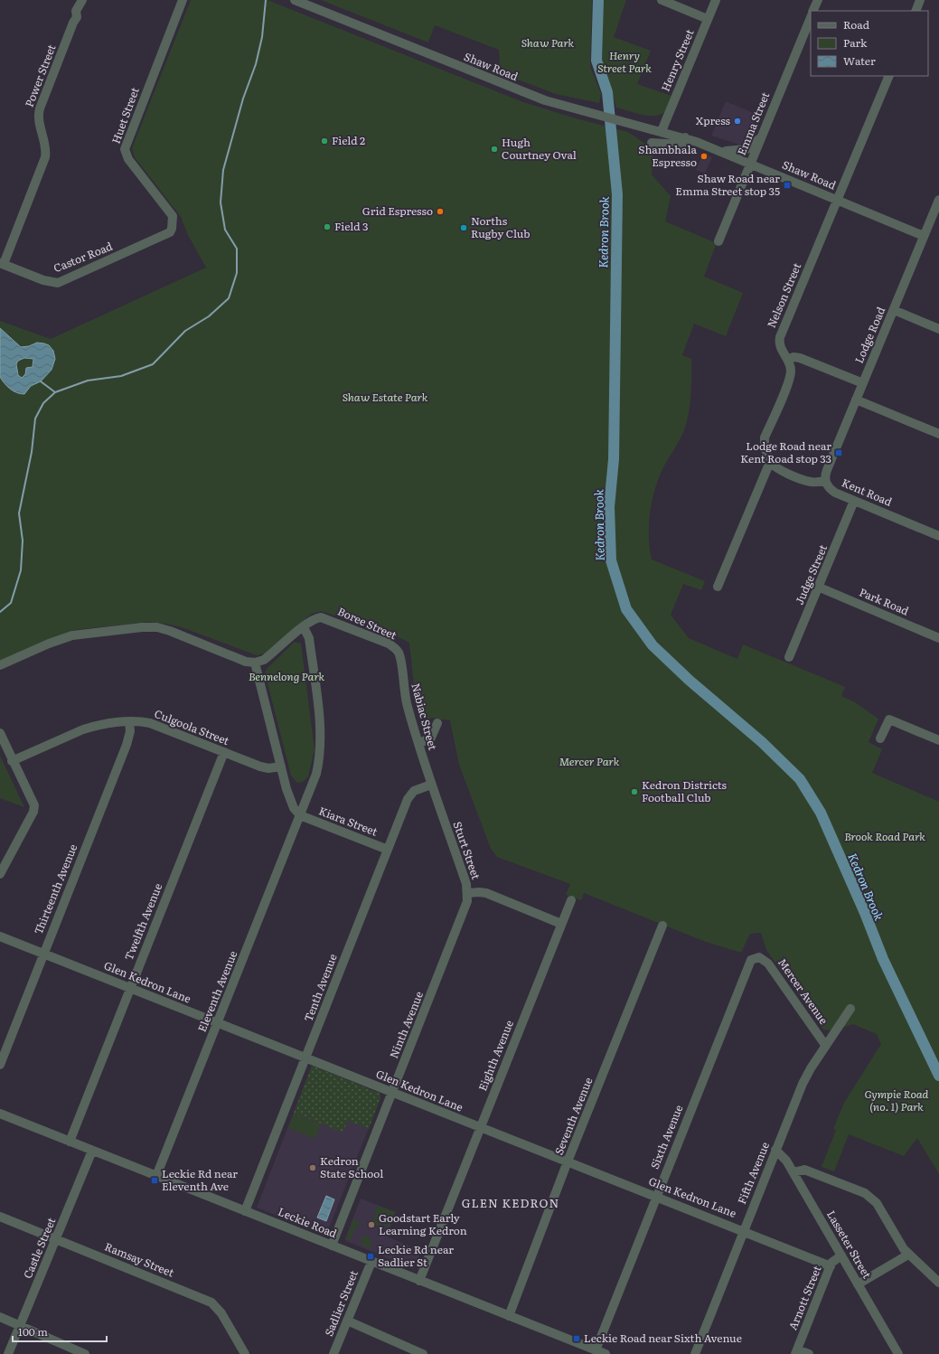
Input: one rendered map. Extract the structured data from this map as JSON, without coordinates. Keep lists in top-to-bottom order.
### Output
{
  "streets": {
    "street": [
      "Henry Street",
      "Shaw Road",
      "Power Street",
      "Huet Street",
      "Emma Street",
      "Castor Road",
      "Nelson Street",
      "Lodge Road",
      "Kent Road",
      "Judge Street",
      "Park Road",
      "Boree Street",
      "Nabiac Street",
      "Culgoola Street",
      "Kiara Street",
      "Sturt Street",
      "Thirteenth Avenue",
      "Twelfth Avenue",
      "Glen Kedron Lane",
      "Tenth Avenue",
      "Eleventh Avenue",
      "Mercer Avenue",
      "Ninth Avenue",
      "Eighth Avenue",
      "Seventh Avenue",
      "Sixth Avenue",
      "Fifth Avenue",
      "Leckie Road",
      "Lasseter Street",
      "Castle Street",
      "Ramsay Street",
      "Arnott Street",
      "Sadlier Street"
    ]
  },
  "crossings": [
    ["Henry Street", "Shaw Road"],
    ["Shaw Road", "Emma Street"],
    ["Shaw Road", "Nelson Street"],
    ["Shaw Road", "Lodge Road"],
    ["Power Street", "Castor Road"],
    ["Huet Street", "Castor Road"],
    ["Lodge Road", "Kent Road"],
    ["Kent Road", "Judge Street"],
    ["Judge Street", "Park Road"],
    ["Boree Street", "Nabiac Street"],
    ["Boree Street", "Eleventh Avenue"],
    ["Nabiac Street", "Sturt Street"],
    ["Nabiac Street", "Tenth Avenue"],
    ["Culgoola Street", "Thirteenth Avenue"],
    ["Culgoola Street", "Twelfth Avenue"],
    ["Kiara Street", "Tenth Avenue"],
    ["Kiara Street", "Eleventh Avenue"],
    ["Sturt Street", "Tenth Avenue"],
    ["Sturt Street", "Ninth Avenue"],
    ["Sturt Street", "Eighth Avenue"],
    ["Thirteenth Avenue", "Glen Kedron Lane"],
    ["Twelfth Avenue", "Glen Kedron Lane"],
    ["Twelfth Avenue", "Leckie Road"],
    ["Glen Kedron Lane", "Tenth Avenue"],
    ["Glen Kedron Lane", "Eleventh Avenue"],
    ["Glen Kedron Lane", "Ninth Avenue"],
    ["Glen Kedron Lane", "Eighth Avenue"],
    ["Glen Kedron Lane", "Seventh Avenue"],
    ["Glen Kedron Lane", "Sixth Avenue"],
    ["Glen Kedron Lane", "Fifth Avenue"],
    ["Glen Kedron Lane", "Arnott Street"],
    ["Tenth Avenue", "Leckie Road"],
    ["Eleventh Avenue", "Leckie Road"],
    ["Mercer Avenue", "Sixth Avenue"],
    ["Mercer Avenue", "Fifth Avenue"],
    ["Ninth Avenue", "Leckie Road"],
    ["Eighth Avenue", "Leckie Road"],
    ["Seventh Avenue", "Leckie Road"],
    ["Sixth Avenue", "Leckie Road"],
    ["Fifth Avenue", "Lasseter Street"],
    ["Leckie Road", "Castle Street"],
    ["Leckie Road", "Sadlier Street"],
    ["Lasseter Street", "Arnott Street"],
    ["Castle Street", "Ramsay Street"]
  ],
  "districts": ["GLEN KEDRON"],
  "water": ["Kedron Brook"],
  "parks": [
    "Shaw Park",
    "Henry Street Park",
    "Shaw Estate Park",
    "Bennelong Park",
    "Mercer Park",
    "Brook Road Park",
    "Gympie Road (no. 1) Park"
  ],
  "places": {
    "other": [
      "Xpress",
      "Field 2",
      "Hugh Courtney Oval",
      "Shambhala Espresso",
      "Grid Espresso",
      "Field 3",
      "Norths Rugby Club",
      "Kedron Districts Football Club",
      "Kedron State School",
      "Goodstart Early Learning Kedron"
    ],
    "transit": [
      "Shaw Road near Emma Street stop 35",
      "Lodge Road near Kent Road stop 33",
      "Leckie Rd near Eleventh Ave",
      "Leckie Rd near Sadlier St",
      "Leckie Road near Sixth Avenue"
    ]
  },
  "legend": ["Road", "Park", "Water"],
  "scale_bar": "100 m"
}
